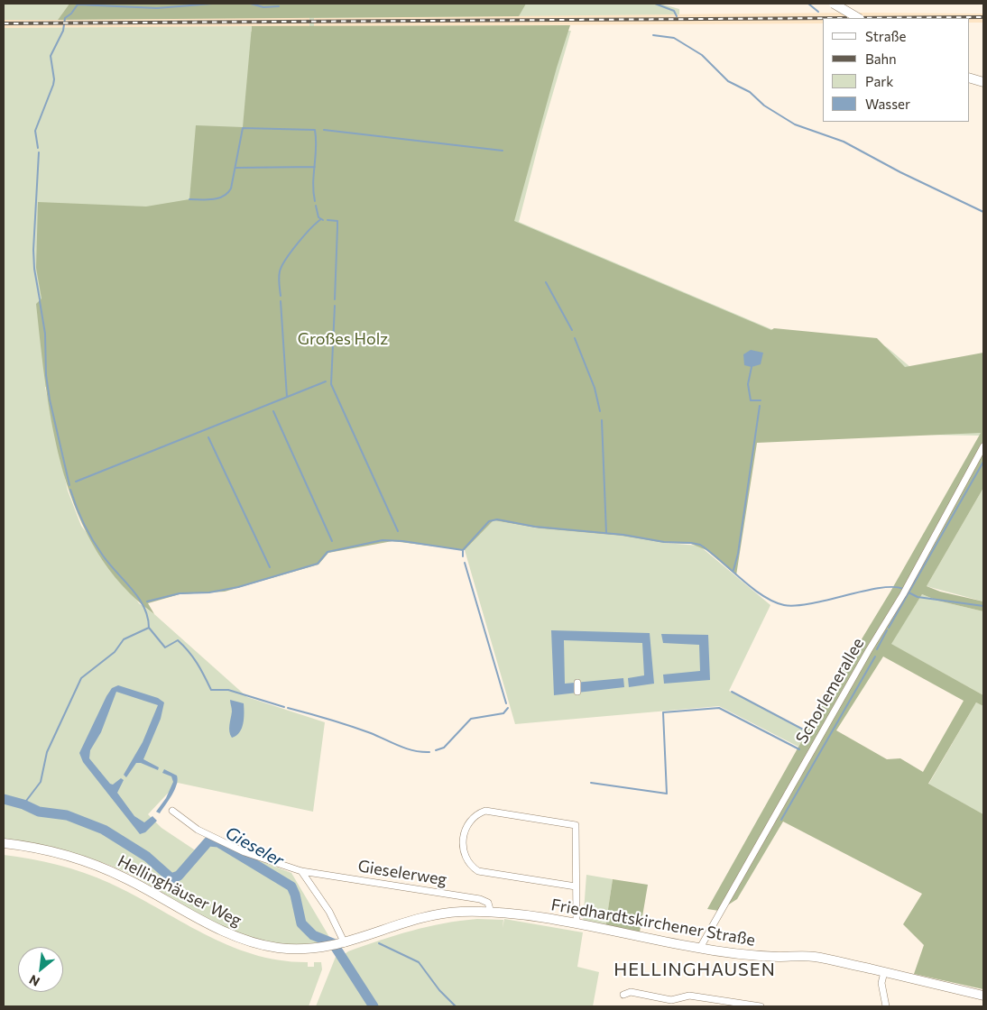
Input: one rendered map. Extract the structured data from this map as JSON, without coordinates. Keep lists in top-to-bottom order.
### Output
{
  "streets": {
    "street": [
      "Schorlemerallee",
      "Gieselerweg",
      "Hellinghäuser Weg",
      "Friedhardtskirchener Straße"
    ]
  },
  "crossings": [
    ["Schorlemerallee", "Friedhardtskirchener Straße"],
    ["Gieselerweg", "Friedhardtskirchener Straße"],
    ["Hellinghäuser Weg", "Friedhardtskirchener Straße"]
  ],
  "districts": ["HELLINGHAUSEN"],
  "water": ["Gieseler"],
  "parks": ["Großes Holz"],
  "legend": [
    "Straße",
    "Bahn",
    "Park",
    "Wasser"
  ],
  "north": "bottom left"
}
